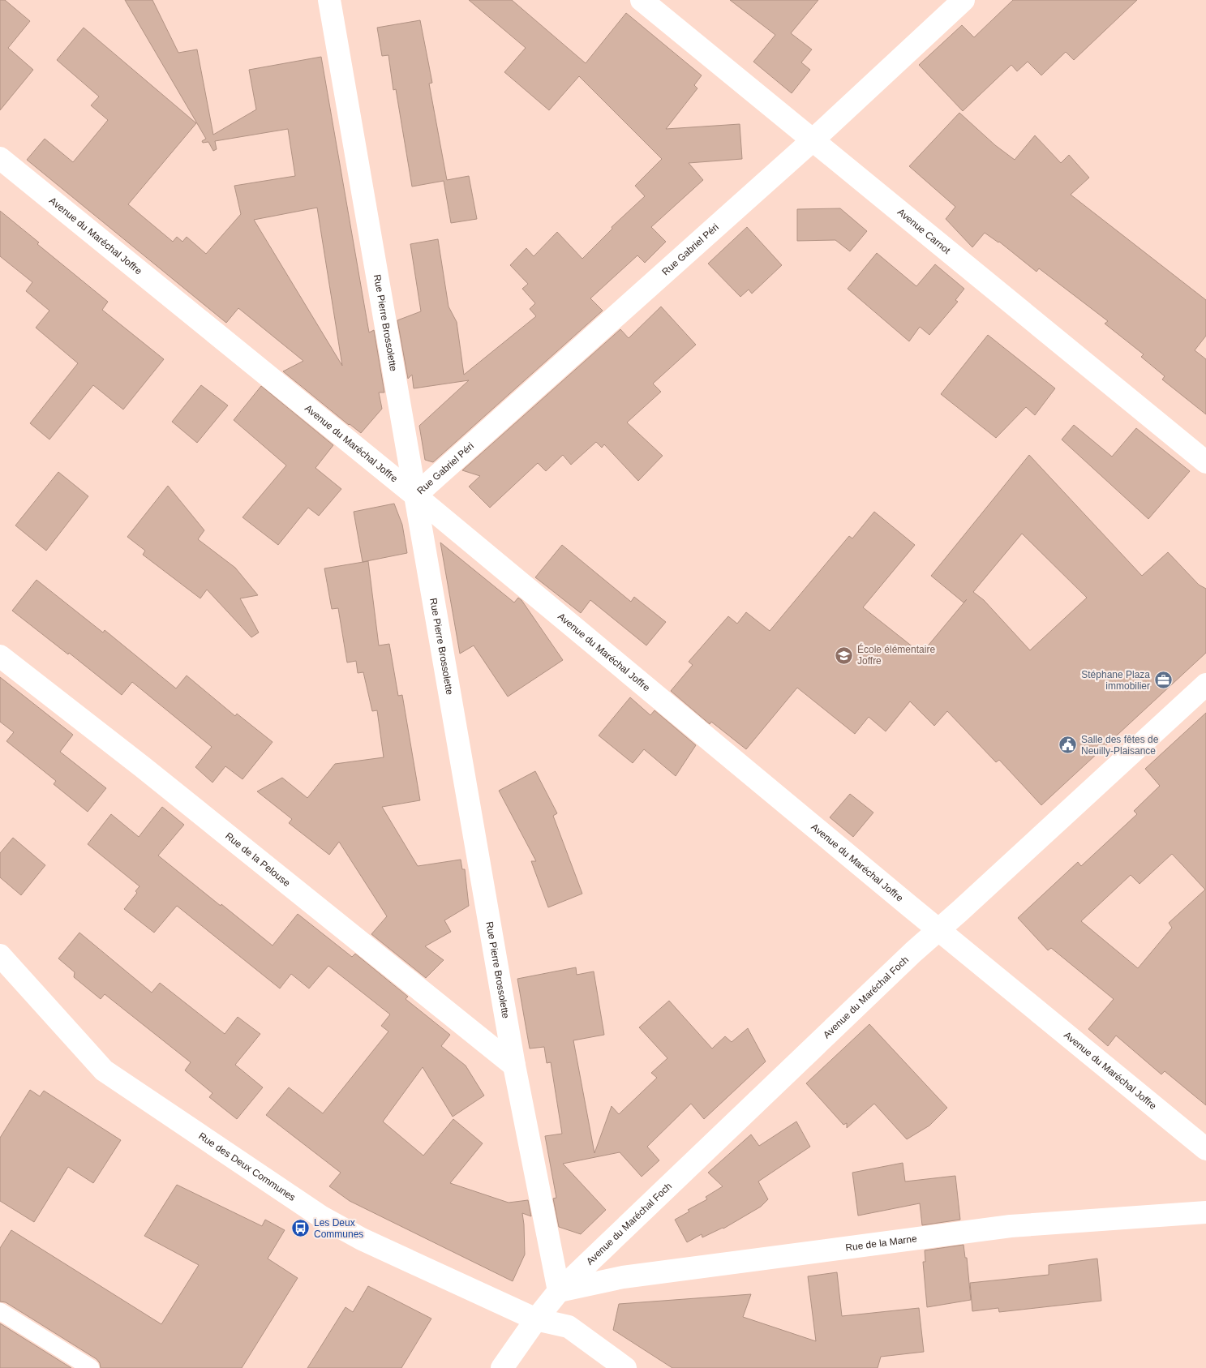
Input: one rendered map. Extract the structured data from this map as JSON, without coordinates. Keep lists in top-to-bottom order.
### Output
{
  "streets": {
    "street": [
      "Avenue Carnot",
      "Avenue du Maréchal Joffre",
      "Rue Gabriel Péri",
      "Rue Pierre Brossolette",
      "Rue de la Pelouse",
      "Avenue du Maréchal Foch",
      "Rue des Deux Communes",
      "Rue de la Marne"
    ]
  },
  "crossings": [
    ["Avenue Carnot", "Rue Gabriel Péri"],
    ["Avenue du Maréchal Joffre", "Rue Gabriel Péri"],
    ["Avenue du Maréchal Joffre", "Rue Pierre Brossolette"],
    ["Avenue du Maréchal Joffre", "Avenue du Maréchal Foch"],
    ["Rue Gabriel Péri", "Rue Pierre Brossolette"],
    ["Rue Pierre Brossolette", "Rue de la Pelouse"],
    ["Rue Pierre Brossolette", "Avenue du Maréchal Foch"],
    ["Rue Pierre Brossolette", "Rue de la Marne"],
    ["Avenue du Maréchal Foch", "Rue des Deux Communes"],
    ["Avenue du Maréchal Foch", "Rue de la Marne"]
  ],
  "places": {
    "school or university": ["École élémentaire Joffre"],
    "office": ["Stéphane Plaza immobilier"],
    "public building": ["Salle des fêtes de Neuilly-Plaisance"],
    "bus stop": ["Les Deux Communes"]
  }
}
